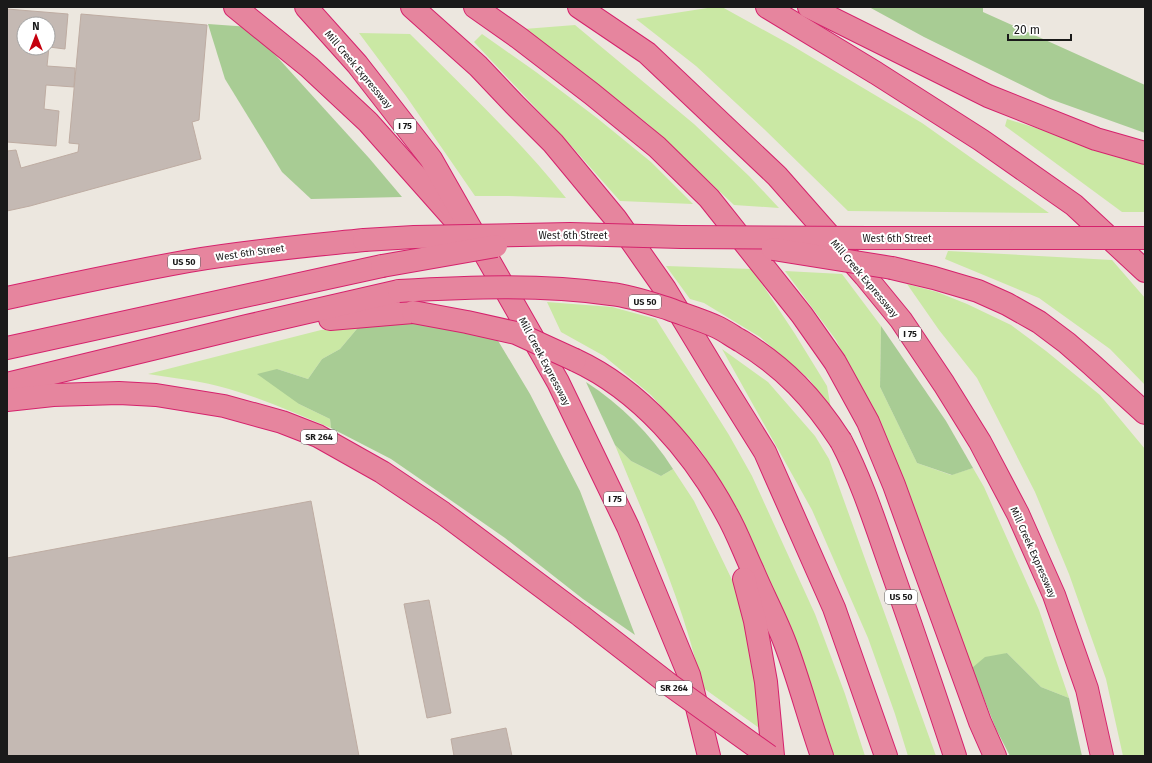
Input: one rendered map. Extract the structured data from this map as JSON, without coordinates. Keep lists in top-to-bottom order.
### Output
{
  "streets": {
    "highway": [
      "Mill Creek Expressway",
      "I 75",
      "West 6th Street",
      "US 50",
      "SR 264"
    ]
  },
  "crossings": [
    ["West 6th Street", "US 50"]
  ],
  "scale_bar": "20 m",
  "north": "top"
}
